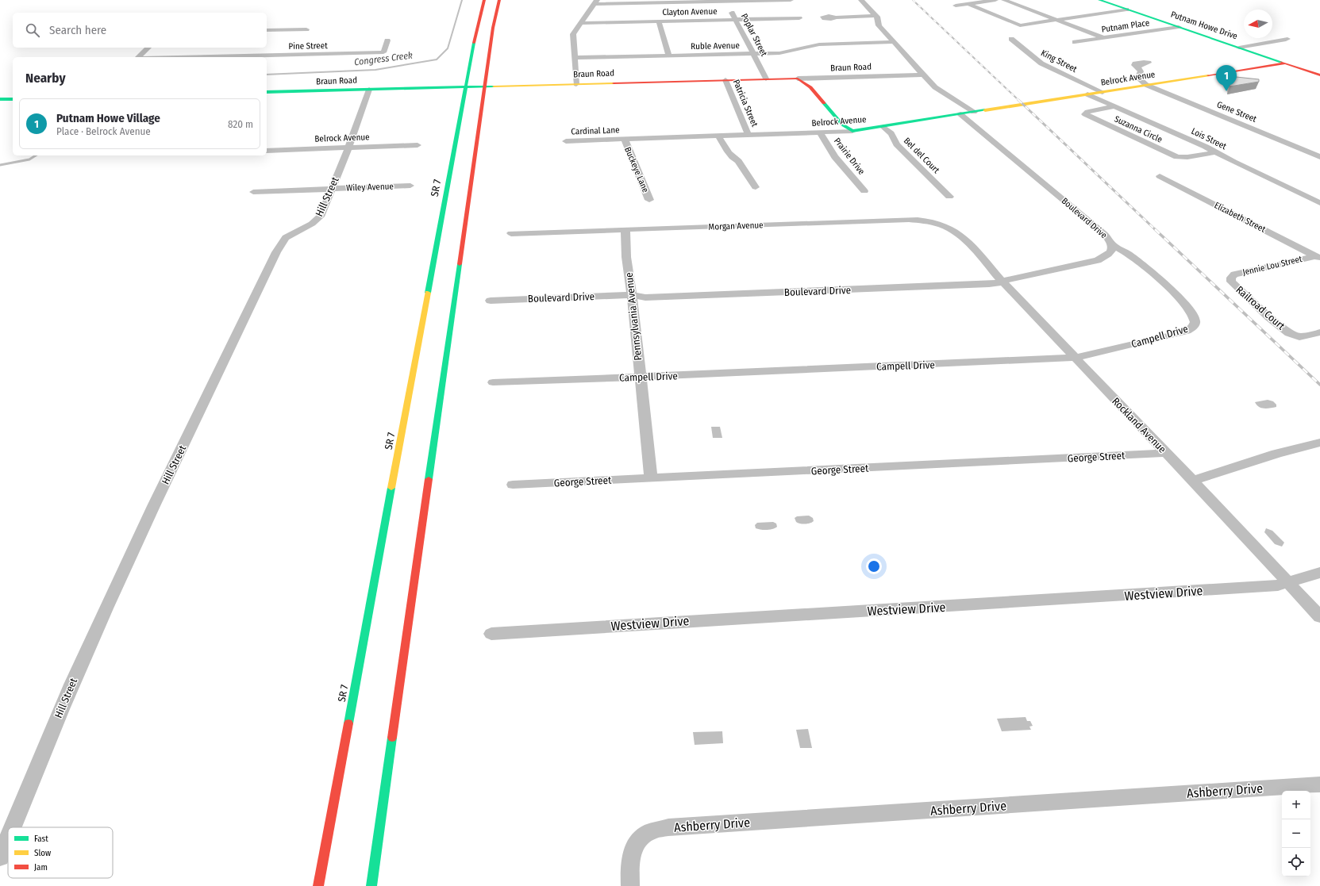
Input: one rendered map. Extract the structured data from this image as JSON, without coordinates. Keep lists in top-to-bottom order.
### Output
{
  "streets": {
    "main road": [
      "Putnam Howe Drive",
      "Braun Road",
      "Belrock Avenue",
      "SR 7"
    ],
    "street": [
      "Clayton Avenue",
      "Putnam Place",
      "Poplar Street",
      "Pine Street",
      "Ruble Avenue",
      "King Street",
      "Patricia Street",
      "Gene Street",
      "Suzanna Circle",
      "Cardinal Lane",
      "Lois Street",
      "Bel del Court",
      "Prairie Drive",
      "Buckeye Lane",
      "Wiley Avenue",
      "Hill Street",
      "Elizabeth Street",
      "Boulevard Drive",
      "Morgan Avenue",
      "Jennie Lou Street",
      "Railroad Court",
      "Pennsylvania Avenue",
      "Campell Drive",
      "Rockland Avenue",
      "George Street",
      "Westview Drive",
      "Ashberry Drive"
    ]
  },
  "crossings": [
    ["Clayton Avenue", "Poplar Street"],
    ["Putnam Howe Drive", "Putnam Place"],
    ["Putnam Howe Drive", "Belrock Avenue"],
    ["Poplar Street", "Ruble Avenue"],
    ["Poplar Street", "Braun Road"],
    ["King Street", "Belrock Avenue"],
    ["Braun Road", "Patricia Street"],
    ["Braun Road", "SR 7"],
    ["Braun Road", "Hill Street"],
    ["Belrock Avenue", "Patricia Street"],
    ["Belrock Avenue", "Gene Street"],
    ["Belrock Avenue", "Cardinal Lane"],
    ["Belrock Avenue", "Lois Street"],
    ["Belrock Avenue", "Bel del Court"],
    ["Belrock Avenue", "Prairie Drive"],
    ["Belrock Avenue", "Buckeye Lane"],
    ["Belrock Avenue", "Hill Street"],
    ["Belrock Avenue", "Boulevard Drive"],
    ["Suzanna Circle", "Lois Street"],
    ["Cardinal Lane", "Buckeye Lane"],
    ["Wiley Avenue", "Hill Street"],
    ["Elizabeth Street", "Jennie Lou Street"],
    ["Boulevard Drive", "Pennsylvania Avenue"],
    ["Boulevard Drive", "Campell Drive"],
    ["Boulevard Drive", "Rockland Avenue"],
    ["Morgan Avenue", "Pennsylvania Avenue"],
    ["Morgan Avenue", "Rockland Avenue"],
    ["Jennie Lou Street", "Railroad Court"],
    ["Pennsylvania Avenue", "Campell Drive"],
    ["Pennsylvania Avenue", "George Street"],
    ["Campell Drive", "Rockland Avenue"],
    ["Rockland Avenue", "George Street"],
    ["Rockland Avenue", "Westview Drive"]
  ],
  "water": ["Congress Creek"],
  "legend": ["Fast", "Slow", "Jam"],
  "north": "left",
  "page": {
    "search": "Search here",
    "heading": "Nearby",
    "pins": "1",
    "list": [
      {
        "mark": "1",
        "name": "Putnam Howe Village",
        "note": "Place · Belrock Avenue",
        "value": "820 m"
      }
    ],
    "map_buttons": ["+", "−"]
  }
}
